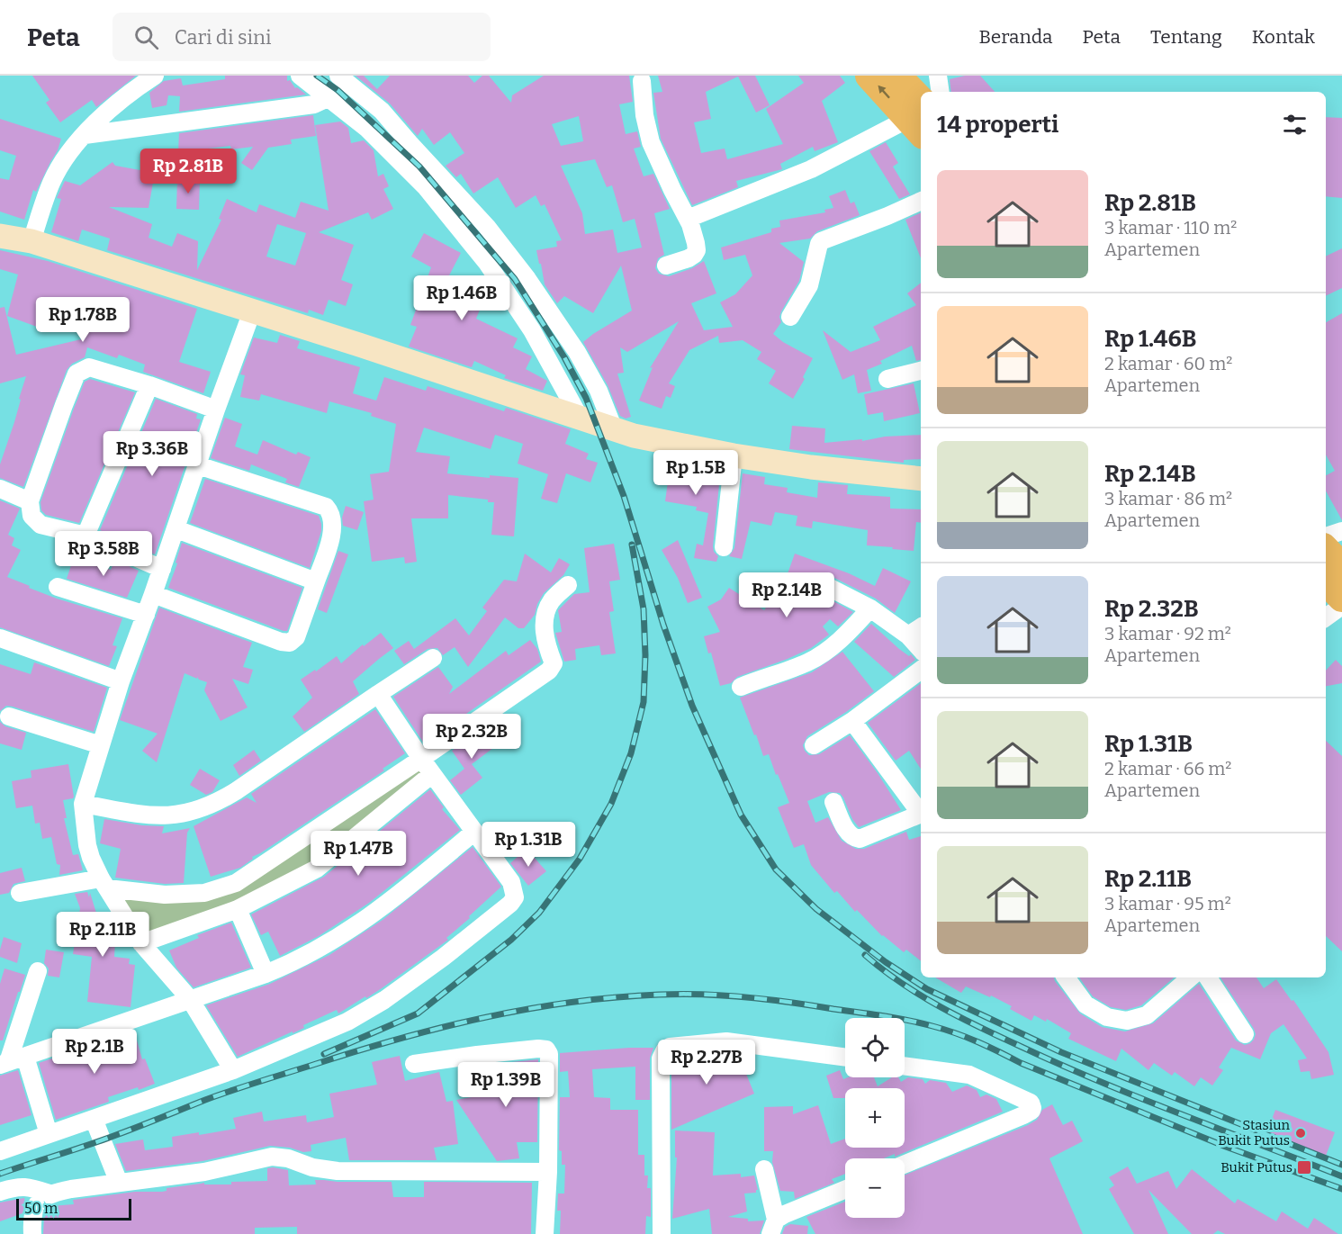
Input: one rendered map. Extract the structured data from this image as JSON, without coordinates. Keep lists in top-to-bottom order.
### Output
{
  "places": {
    "other": ["Stasiun Bukit Putus"],
    "transit": ["Bukit Putus"]
  },
  "scale_bar": "50 m",
  "page": {
    "header": "Peta",
    "search": "Cari di sini",
    "nav": [
      "Beranda",
      "Peta",
      "Tentang",
      "Kontak"
    ],
    "heading": "14 properti",
    "price": [
      "Rp 2.81B",
      "Rp 1.46B",
      "Rp 1.78B",
      "Rp 3.36B",
      "Rp 1.5B",
      "Rp 3.58B",
      "Rp 2.14B",
      "Rp 2.32B",
      "Rp 1.31B",
      "Rp 1.47B",
      "Rp 2.11B",
      "Rp 2.1B",
      "Rp 2.27B",
      "Rp 1.39B"
    ],
    "list": [
      {
        "name": "Rp 2.81B",
        "note": "3 kamar · 110 m² · Apartemen"
      },
      {
        "name": "Rp 1.46B",
        "note": "2 kamar · 60 m² · Apartemen"
      },
      {
        "name": "Rp 2.14B",
        "note": "3 kamar · 86 m² · Apartemen"
      },
      {
        "name": "Rp 2.32B",
        "note": "3 kamar · 92 m² · Apartemen"
      },
      {
        "name": "Rp 1.31B",
        "note": "2 kamar · 66 m² · Apartemen"
      },
      {
        "name": "Rp 2.11B",
        "note": "3 kamar · 95 m² · Apartemen"
      }
    ],
    "map_buttons": ["+", "−"],
    "scale": "50 m"
  }
}
